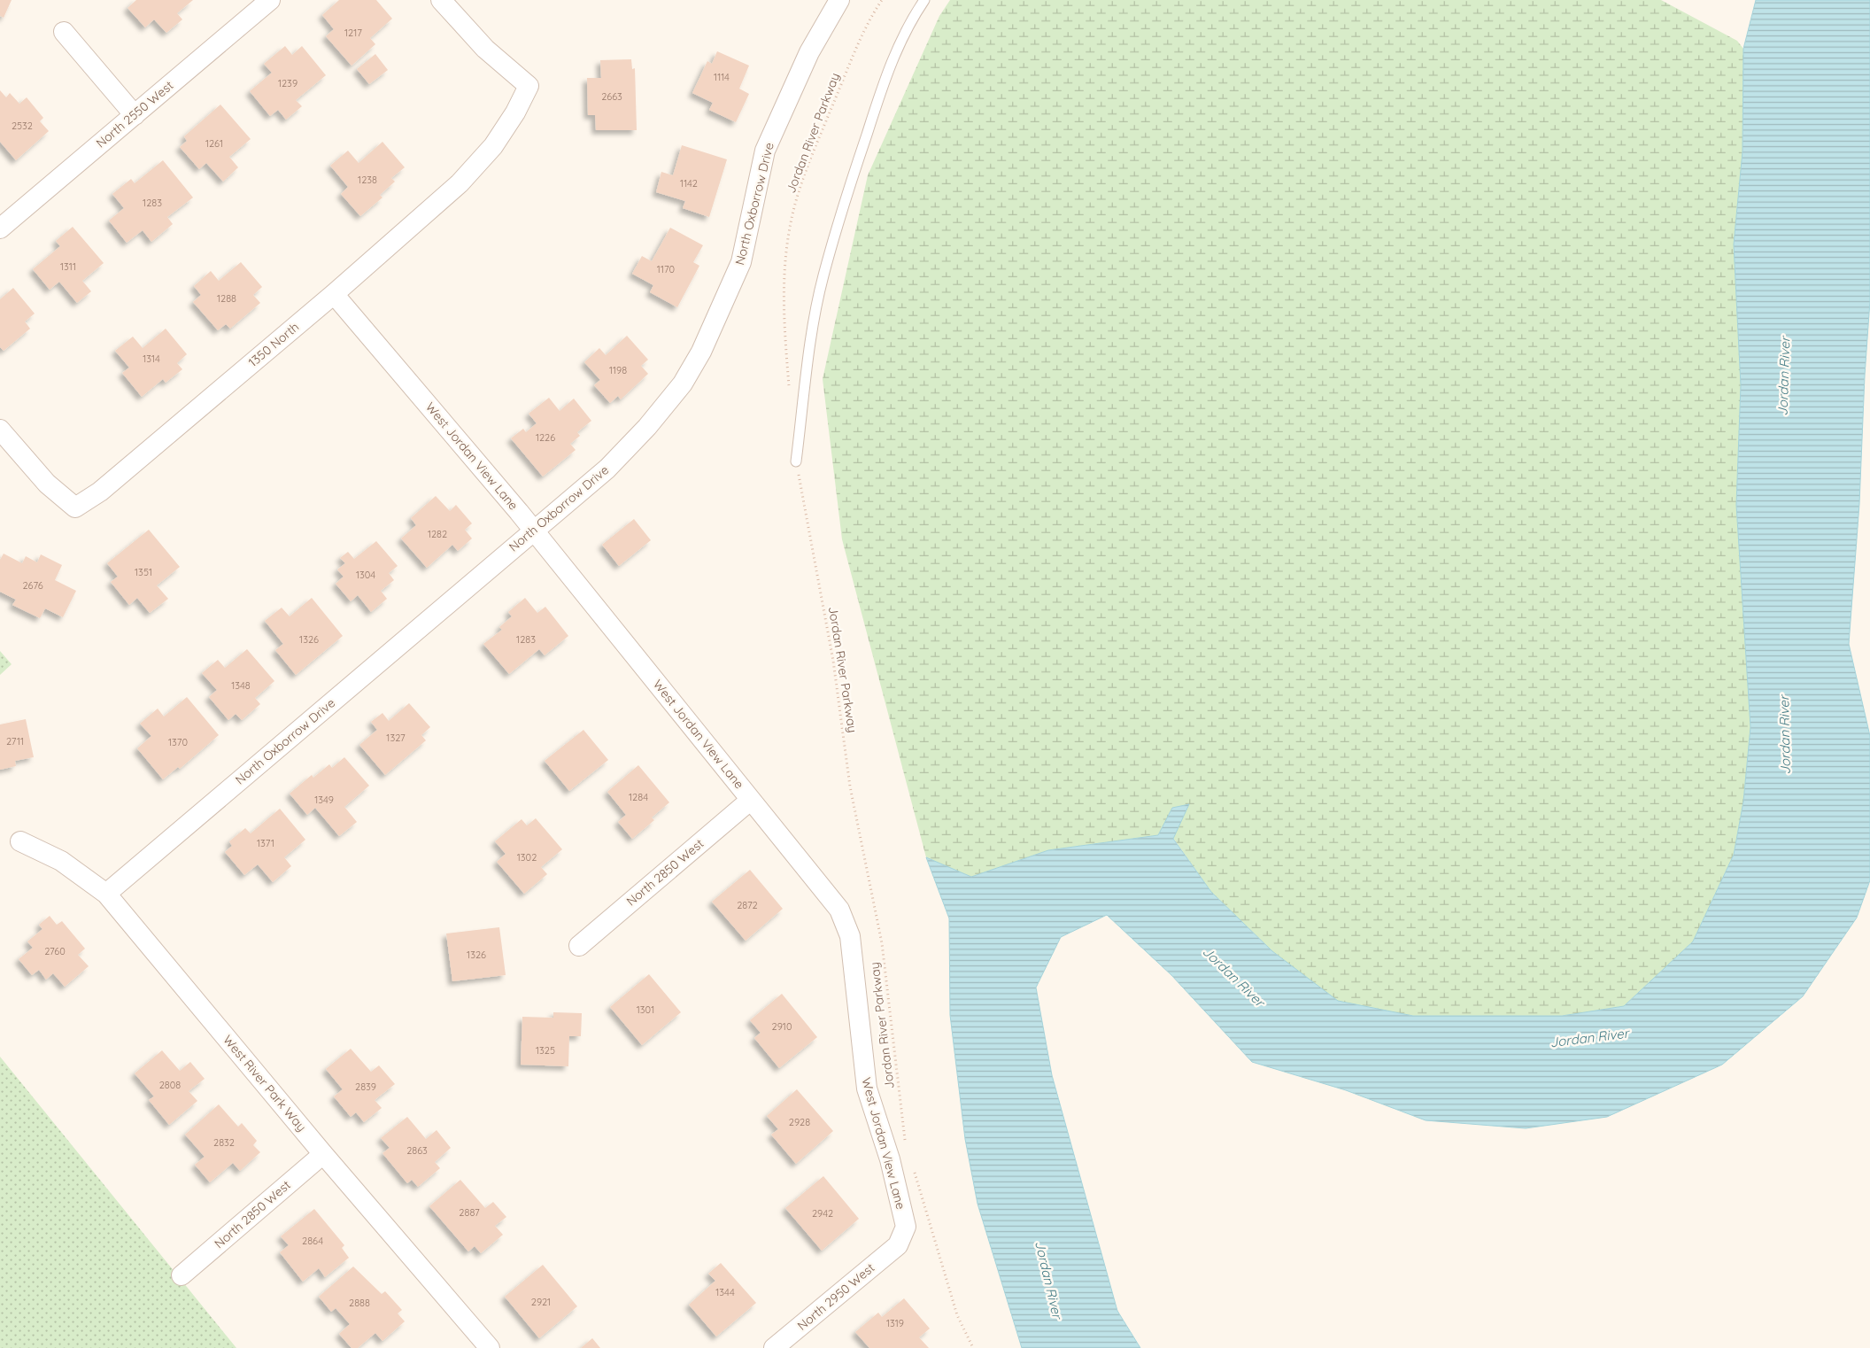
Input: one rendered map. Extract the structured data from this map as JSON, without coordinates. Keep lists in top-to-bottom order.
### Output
{
  "streets": {
    "street": [
      "North 2550 West",
      "North Oxborrow Drive",
      "1350 North",
      "West Jordan View Lane",
      "North 2850 West",
      "West River Park Way",
      "North 2950 West"
    ],
    "path": ["Jordan River Parkway"]
  },
  "crossings": [
    ["North Oxborrow Drive", "West Jordan View Lane"],
    ["North Oxborrow Drive", "West River Park Way"],
    ["1350 North", "West Jordan View Lane"],
    ["West Jordan View Lane", "North 2850 West"],
    ["West Jordan View Lane", "North 2950 West"],
    ["North 2850 West", "West River Park Way"]
  ],
  "water": ["Jordan River"],
  "house_numbers": [
    "1217",
    "1114",
    "1239",
    "2663",
    "2532",
    "1261",
    "1238",
    "1142",
    "1283",
    "1311",
    "1170",
    "1288",
    "1314",
    "1198",
    "1226",
    "1282",
    "1351",
    "1304",
    "2676",
    "1326",
    "1283",
    "1348",
    "1327",
    "2711",
    "1370",
    "1284",
    "1349",
    "1371",
    "1302",
    "2872",
    "2760",
    "1326",
    "1301",
    "2910",
    "1325",
    "2808",
    "2839",
    "2928",
    "2832",
    "2863",
    "2887",
    "2942",
    "2864",
    "1344",
    "2921",
    "2888",
    "1319"
  ]
}
